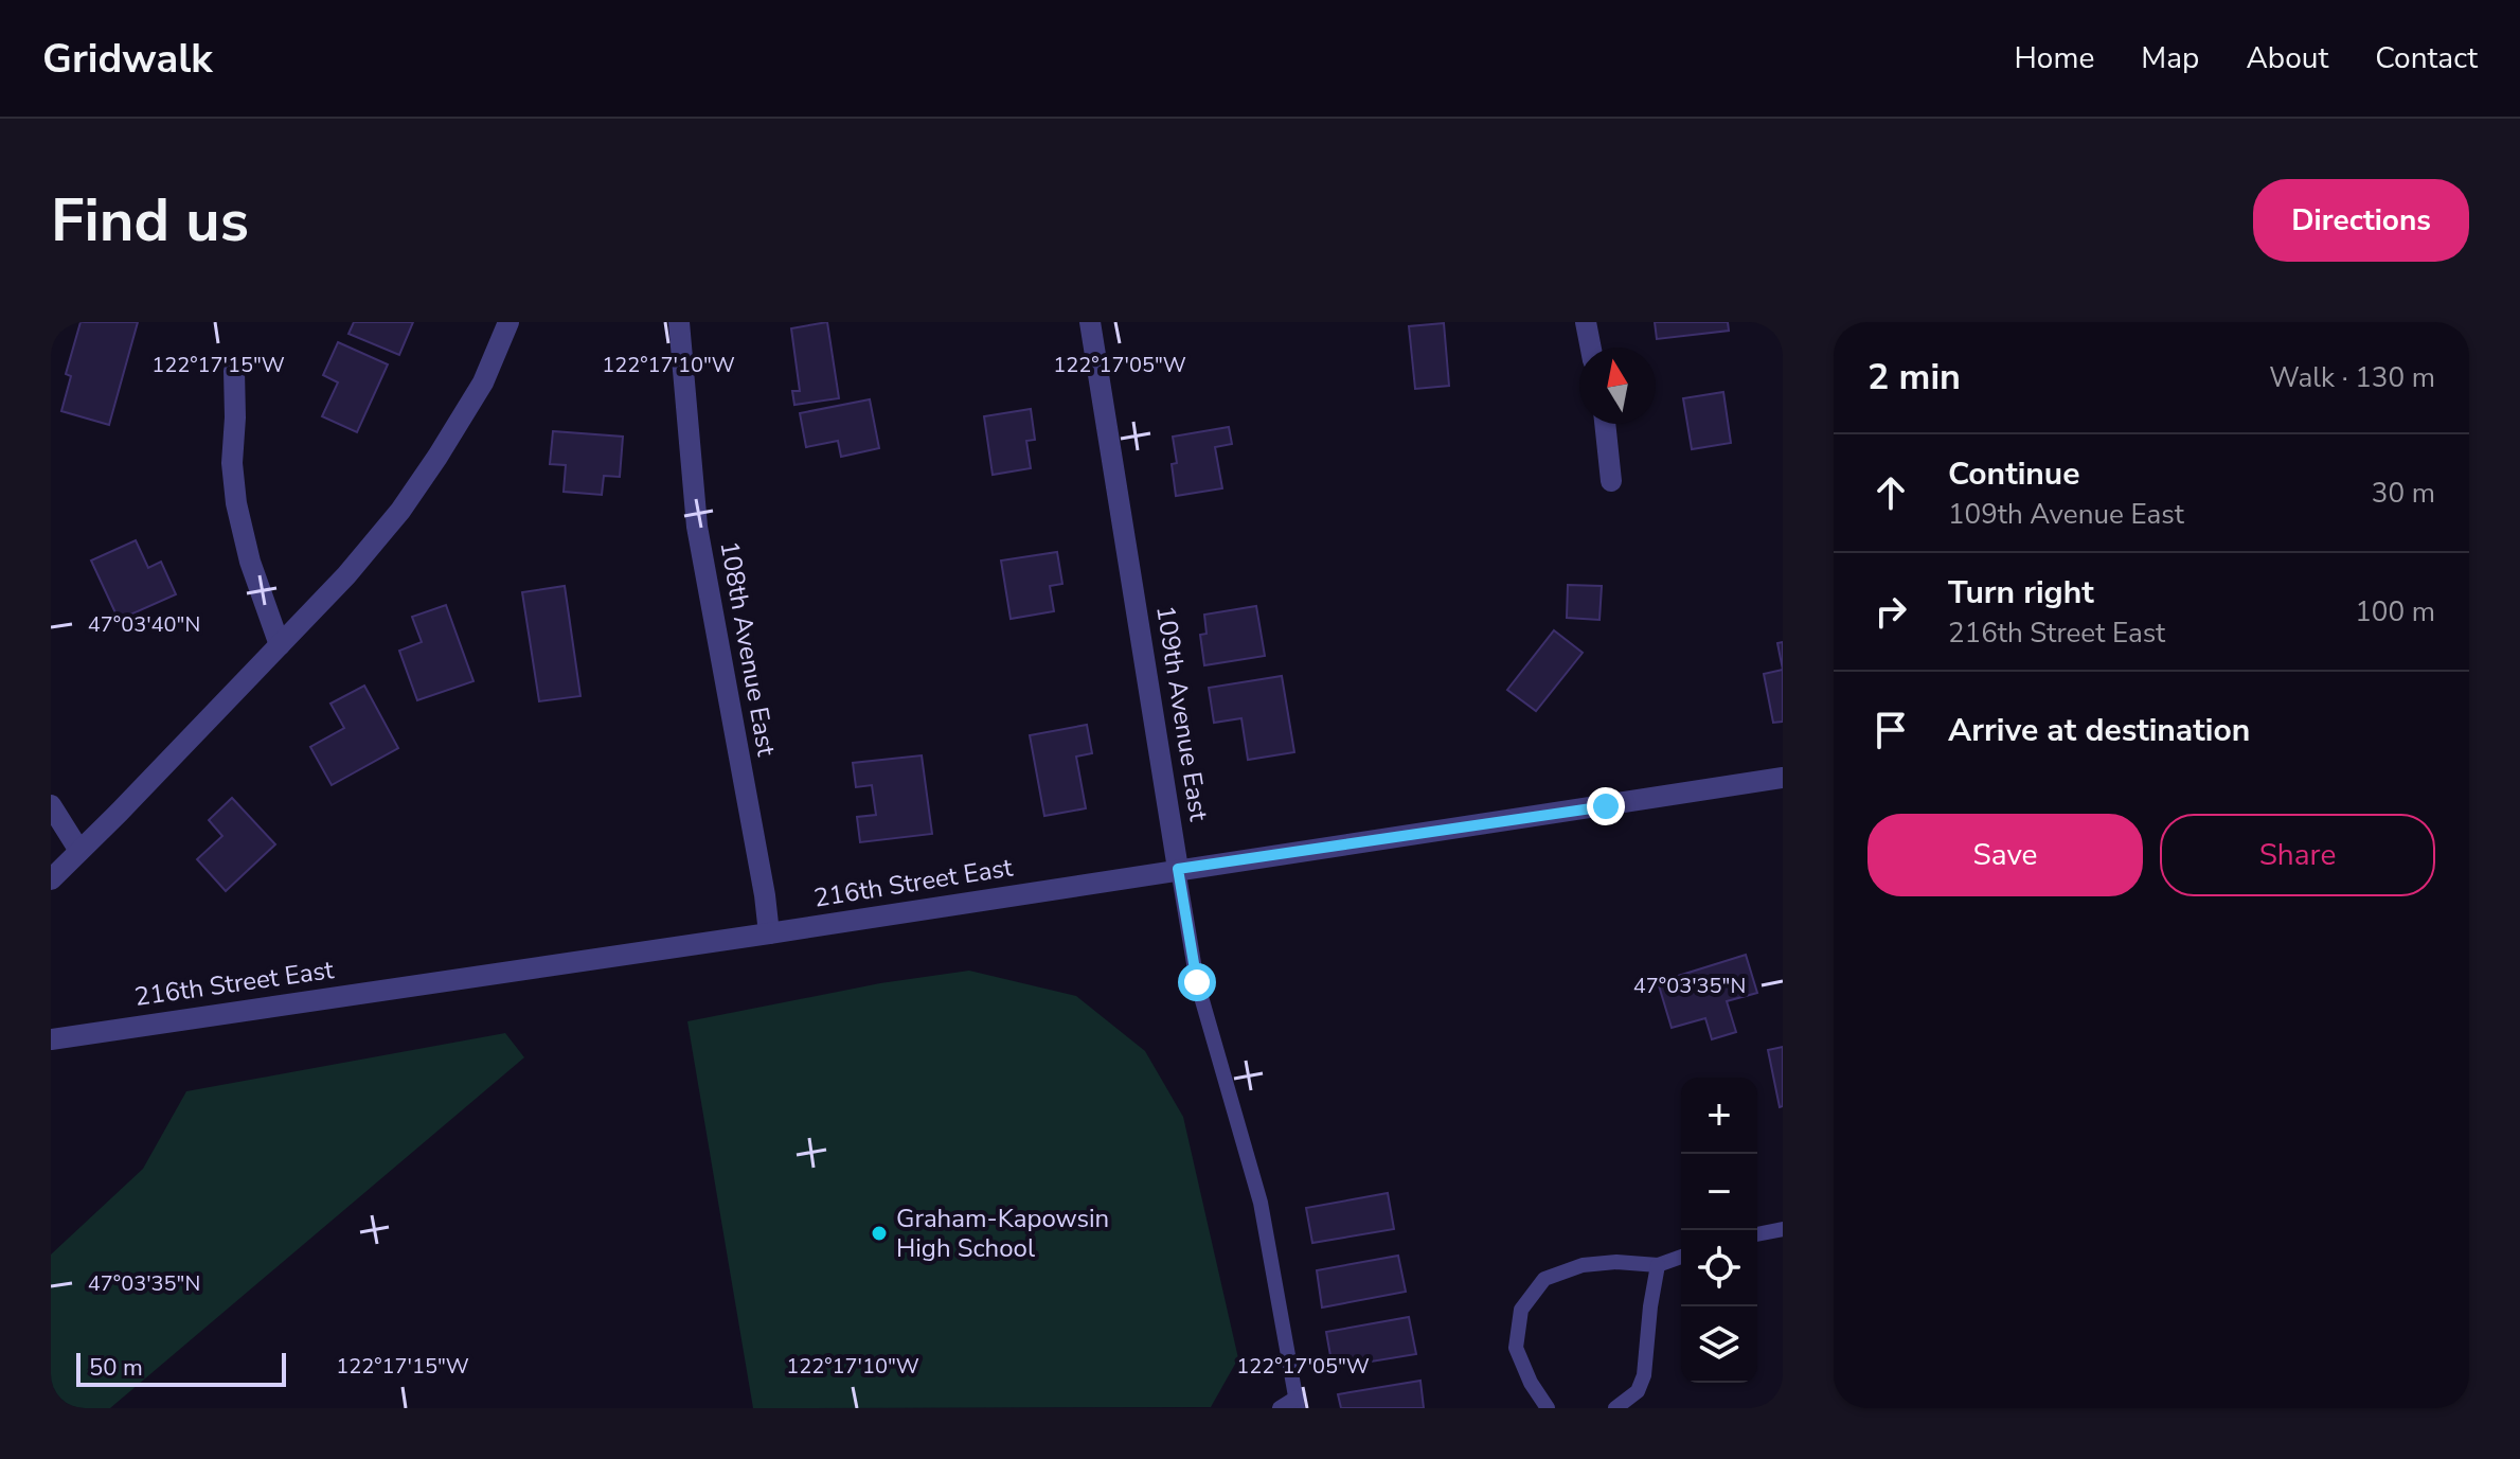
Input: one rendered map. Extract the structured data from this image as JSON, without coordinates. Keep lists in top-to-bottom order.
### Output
{
  "streets": {
    "street": ["108th Avenue East", "109th Avenue East", "216th Street East"]
  },
  "crossings": [
    ["108th Avenue East", "216th Street East"],
    ["109th Avenue East", "216th Street East"]
  ],
  "places": ["Graham-Kapowsin High School"],
  "scale_bar": "50 m",
  "north": "top",
  "page": {
    "header": "Gridwalk",
    "nav": [
      "Home",
      "Map",
      "About",
      "Contact"
    ],
    "buttons": [
      "Directions",
      ["Save", "Share"]
    ],
    "title": "Find us",
    "heading": ["2 min", "Walk · 130 m"],
    "list": [
      ["Continue", "109th Avenue East", "30 m"],
      ["Turn right", "216th Street East", "100 m"],
      "Arrive at destination"
    ],
    "map_buttons": ["+", "−"],
    "scale": "50 m"
  },
  "coordinates": [
    "122°17'15\"W",
    "122°17'10\"W",
    "122°17'05\"W",
    "47°03'40\"N",
    "47°03'35\"N"
  ]
}
